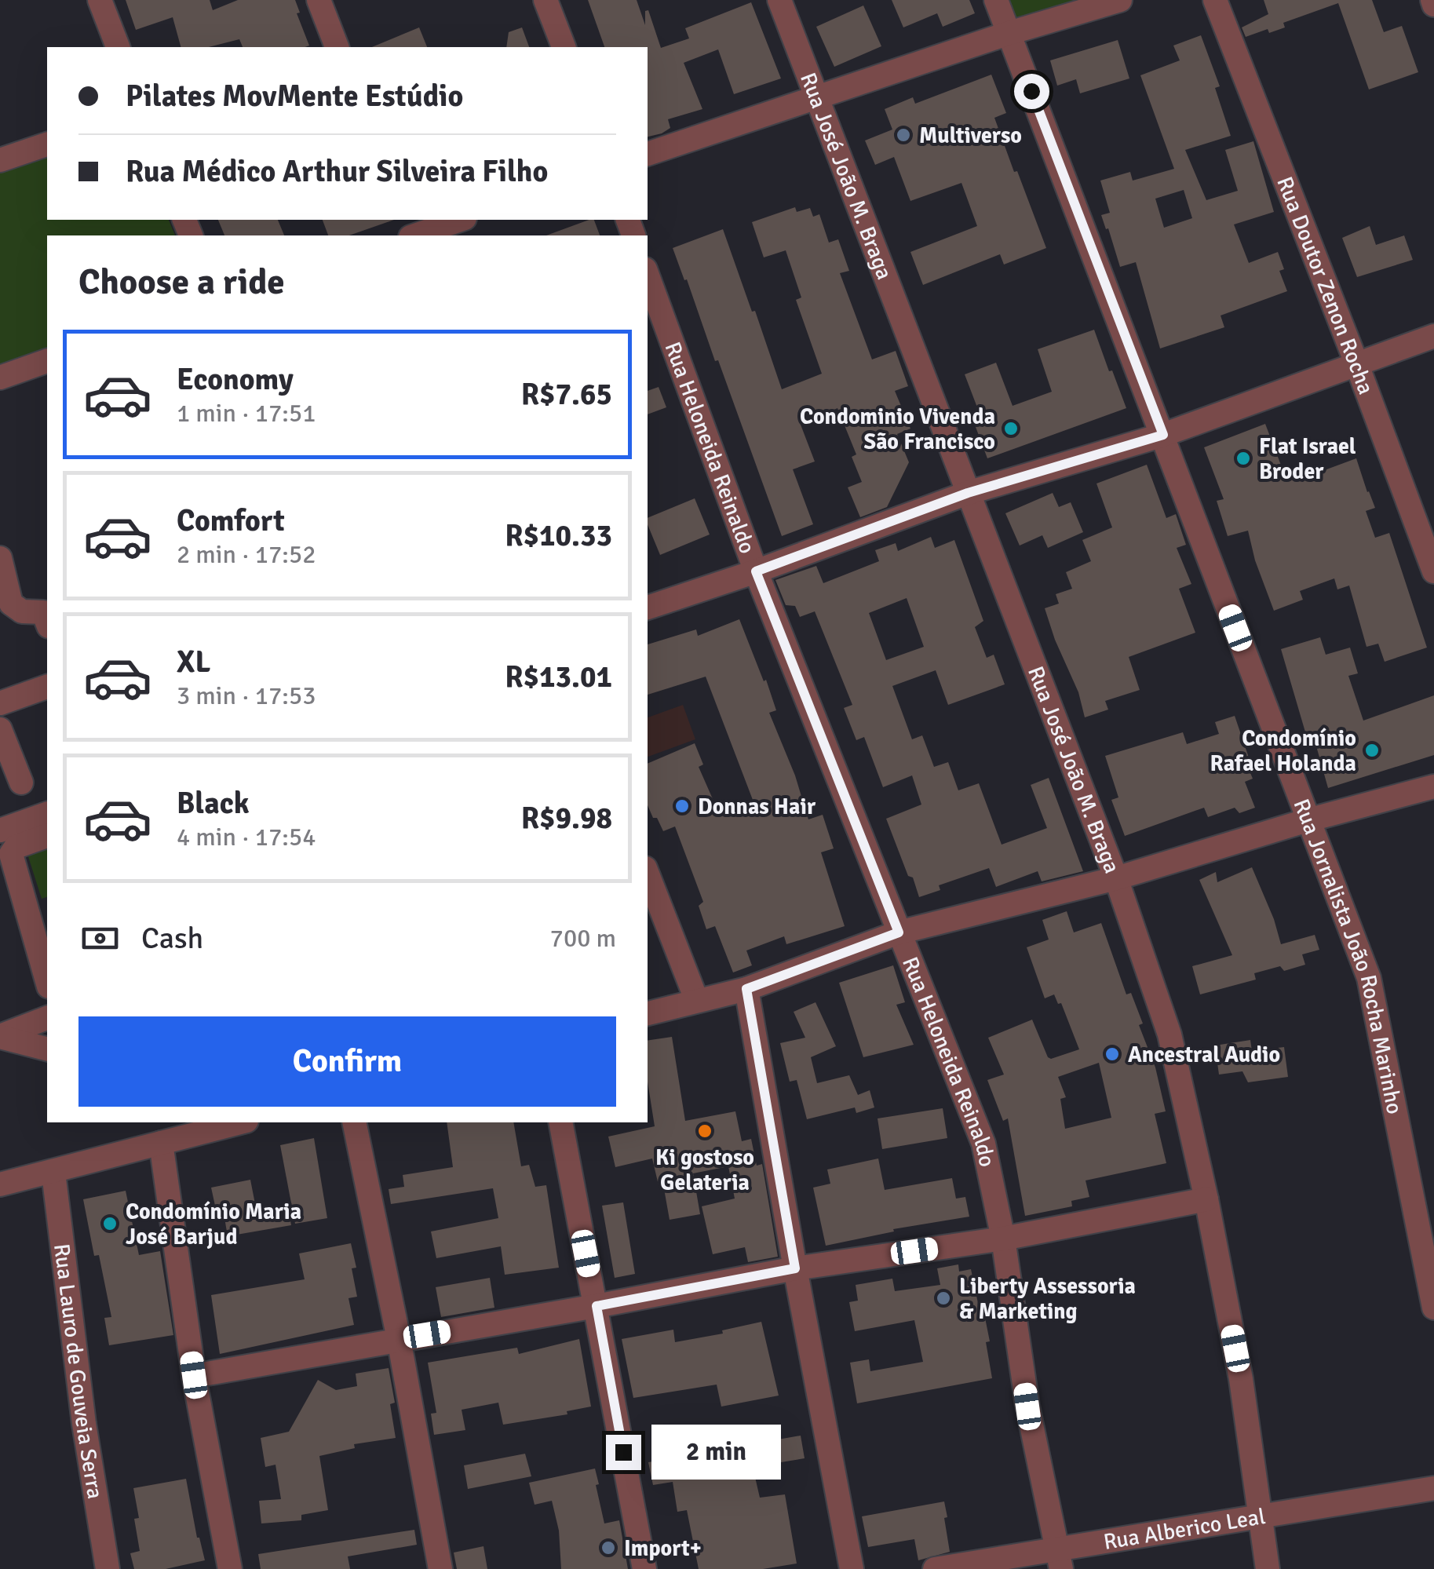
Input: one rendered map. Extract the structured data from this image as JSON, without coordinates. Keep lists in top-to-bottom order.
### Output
{
  "streets": {
    "street": [
      "Rua José João M. Braga",
      "Rua Doutor Zenon Rocha",
      "Rua Heloneida Reinaldo",
      "Rua Jornalista João Rocha Marinho",
      "Rua Lauro de Gouveia Serra",
      "Rua Alberico Leal"
    ]
  },
  "crossings": [
    ["Rua José João M. Braga", "Rua Alberico Leal"],
    ["Rua Heloneida Reinaldo", "Rua Alberico Leal"]
  ],
  "places": [
    "Multiverso",
    "Condominio Vivenda São Francisco",
    "Flat Israel Broder",
    "Condomínio Rafael Holanda",
    "Donnas Hair",
    "Ancestral Audio",
    "Ki gostoso Gelateria",
    "Condomínio Maria José Barjud",
    "Liberty Assessoria & Marketing",
    "Import+"
  ],
  "page": {
    "banner": ["Pilates MovMente Estúdio", "Rua Médico Arthur Silveira Filho"],
    "heading": "Choose a ride",
    "list": [
      {
        "name": "Economy",
        "note": "1 min · 17:51",
        "value": "R$7.65"
      },
      {
        "name": "Comfort",
        "note": "2 min · 17:52",
        "value": "R$10.33"
      },
      {
        "name": "XL",
        "note": "3 min · 17:53",
        "value": "R$13.01"
      },
      {
        "name": "Black",
        "note": "4 min · 17:54",
        "value": "R$9.98"
      }
    ],
    "pay": ["Cash", "700 m"],
    "buttons": "Confirm",
    "bubble": "2 min"
  }
}
